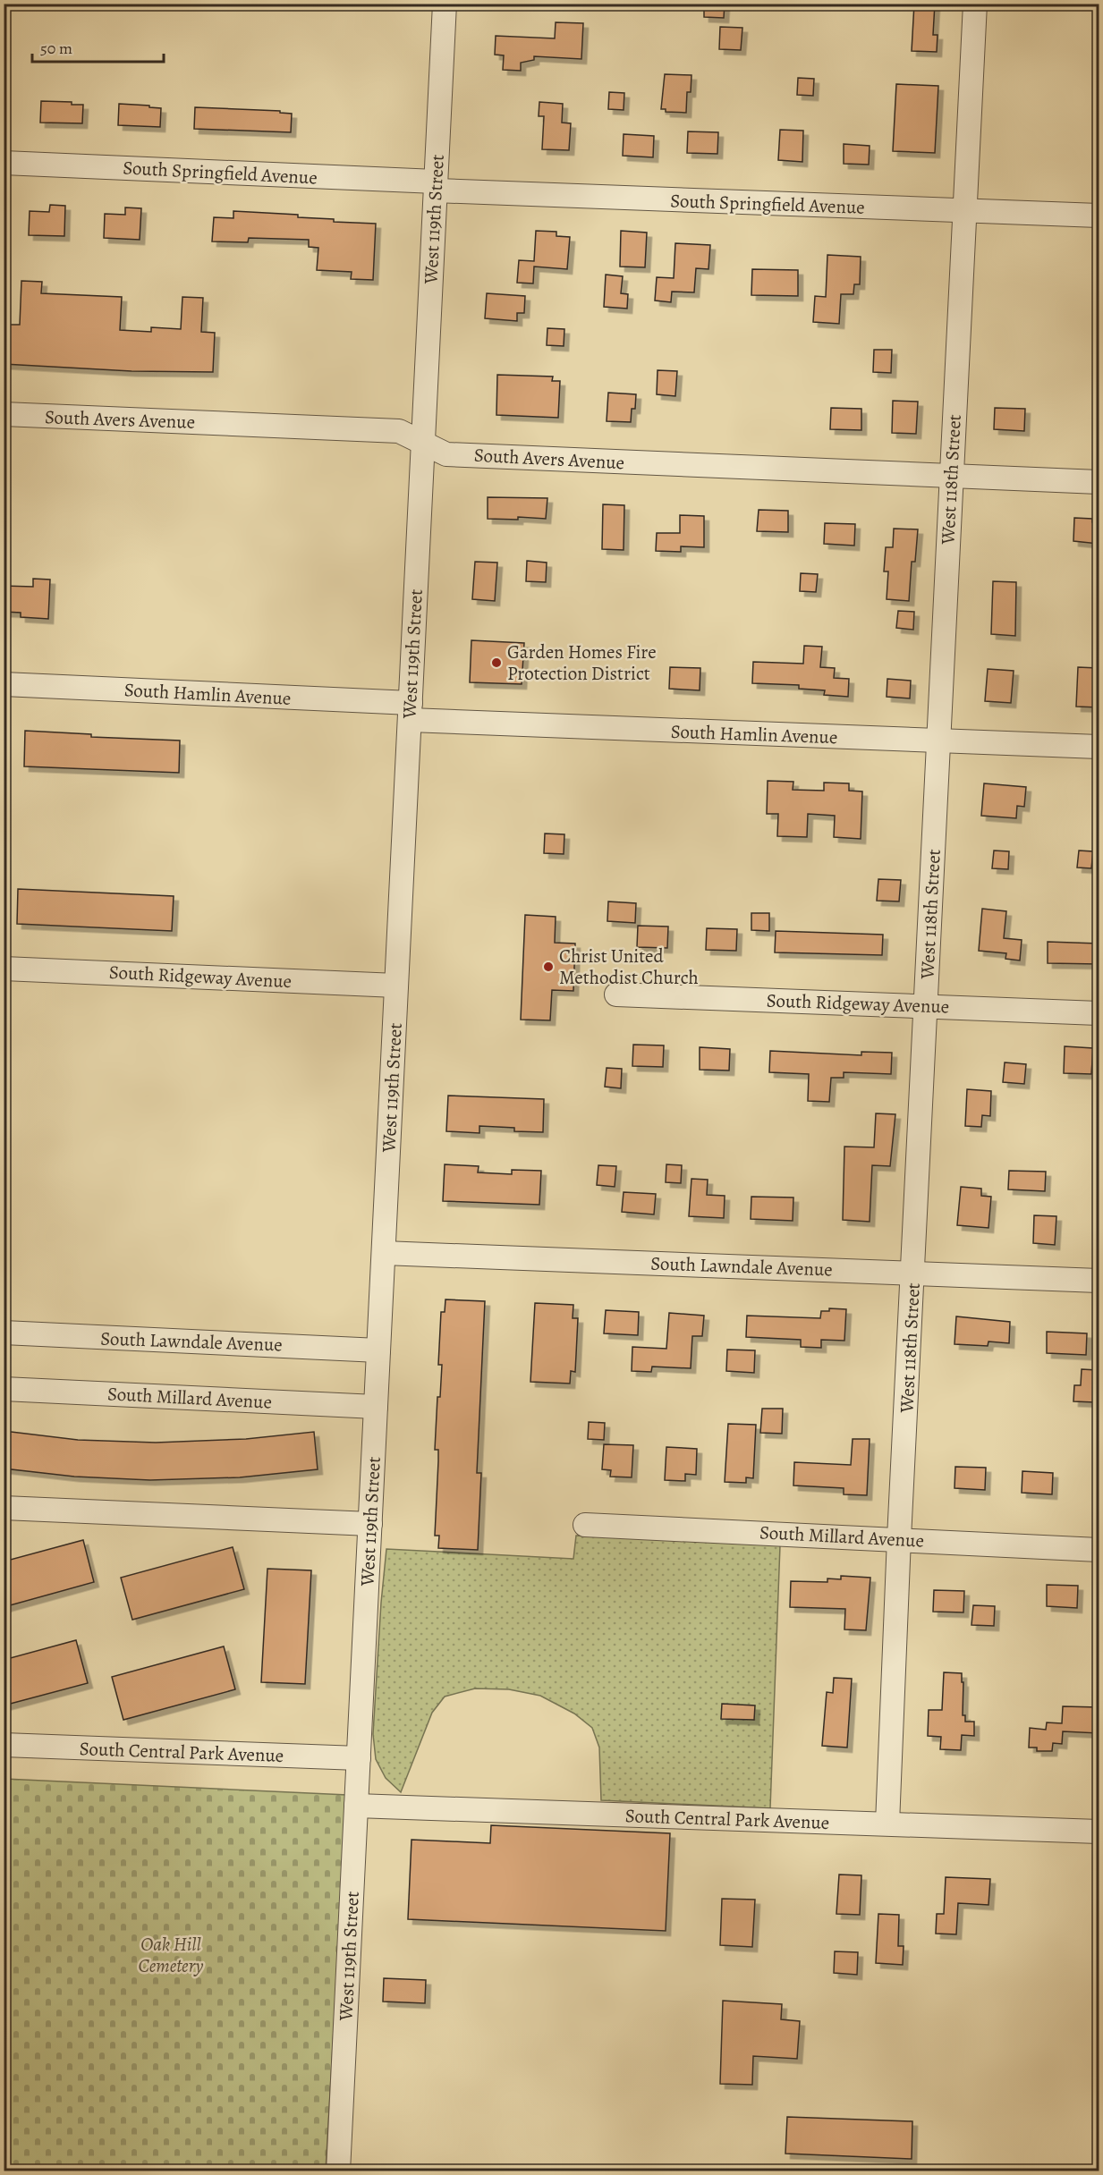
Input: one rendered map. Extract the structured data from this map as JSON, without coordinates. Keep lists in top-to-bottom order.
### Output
{
  "streets": {
    "street": [
      "South Springfield Avenue",
      "West 119th Street",
      "South Avers Avenue",
      "West 118th Street",
      "South Hamlin Avenue",
      "South Ridgeway Avenue",
      "South Lawndale Avenue",
      "South Millard Avenue",
      "South Central Park Avenue"
    ]
  },
  "crossings": [
    ["South Springfield Avenue", "West 119th Street"],
    ["South Springfield Avenue", "West 118th Street"],
    ["West 119th Street", "South Avers Avenue"],
    ["West 119th Street", "South Hamlin Avenue"],
    ["West 119th Street", "South Ridgeway Avenue"],
    ["West 119th Street", "South Lawndale Avenue"],
    ["West 119th Street", "South Millard Avenue"],
    ["West 119th Street", "South Central Park Avenue"],
    ["South Avers Avenue", "West 118th Street"],
    ["West 118th Street", "South Hamlin Avenue"],
    ["West 118th Street", "South Ridgeway Avenue"],
    ["West 118th Street", "South Lawndale Avenue"],
    ["West 118th Street", "South Millard Avenue"],
    ["West 118th Street", "South Central Park Avenue"]
  ],
  "parks": ["Oak Hill Cemetery"],
  "places": ["Garden Homes Fire Protection District", "Christ United Methodist Church"],
  "scale_bar": "50 m"
}
